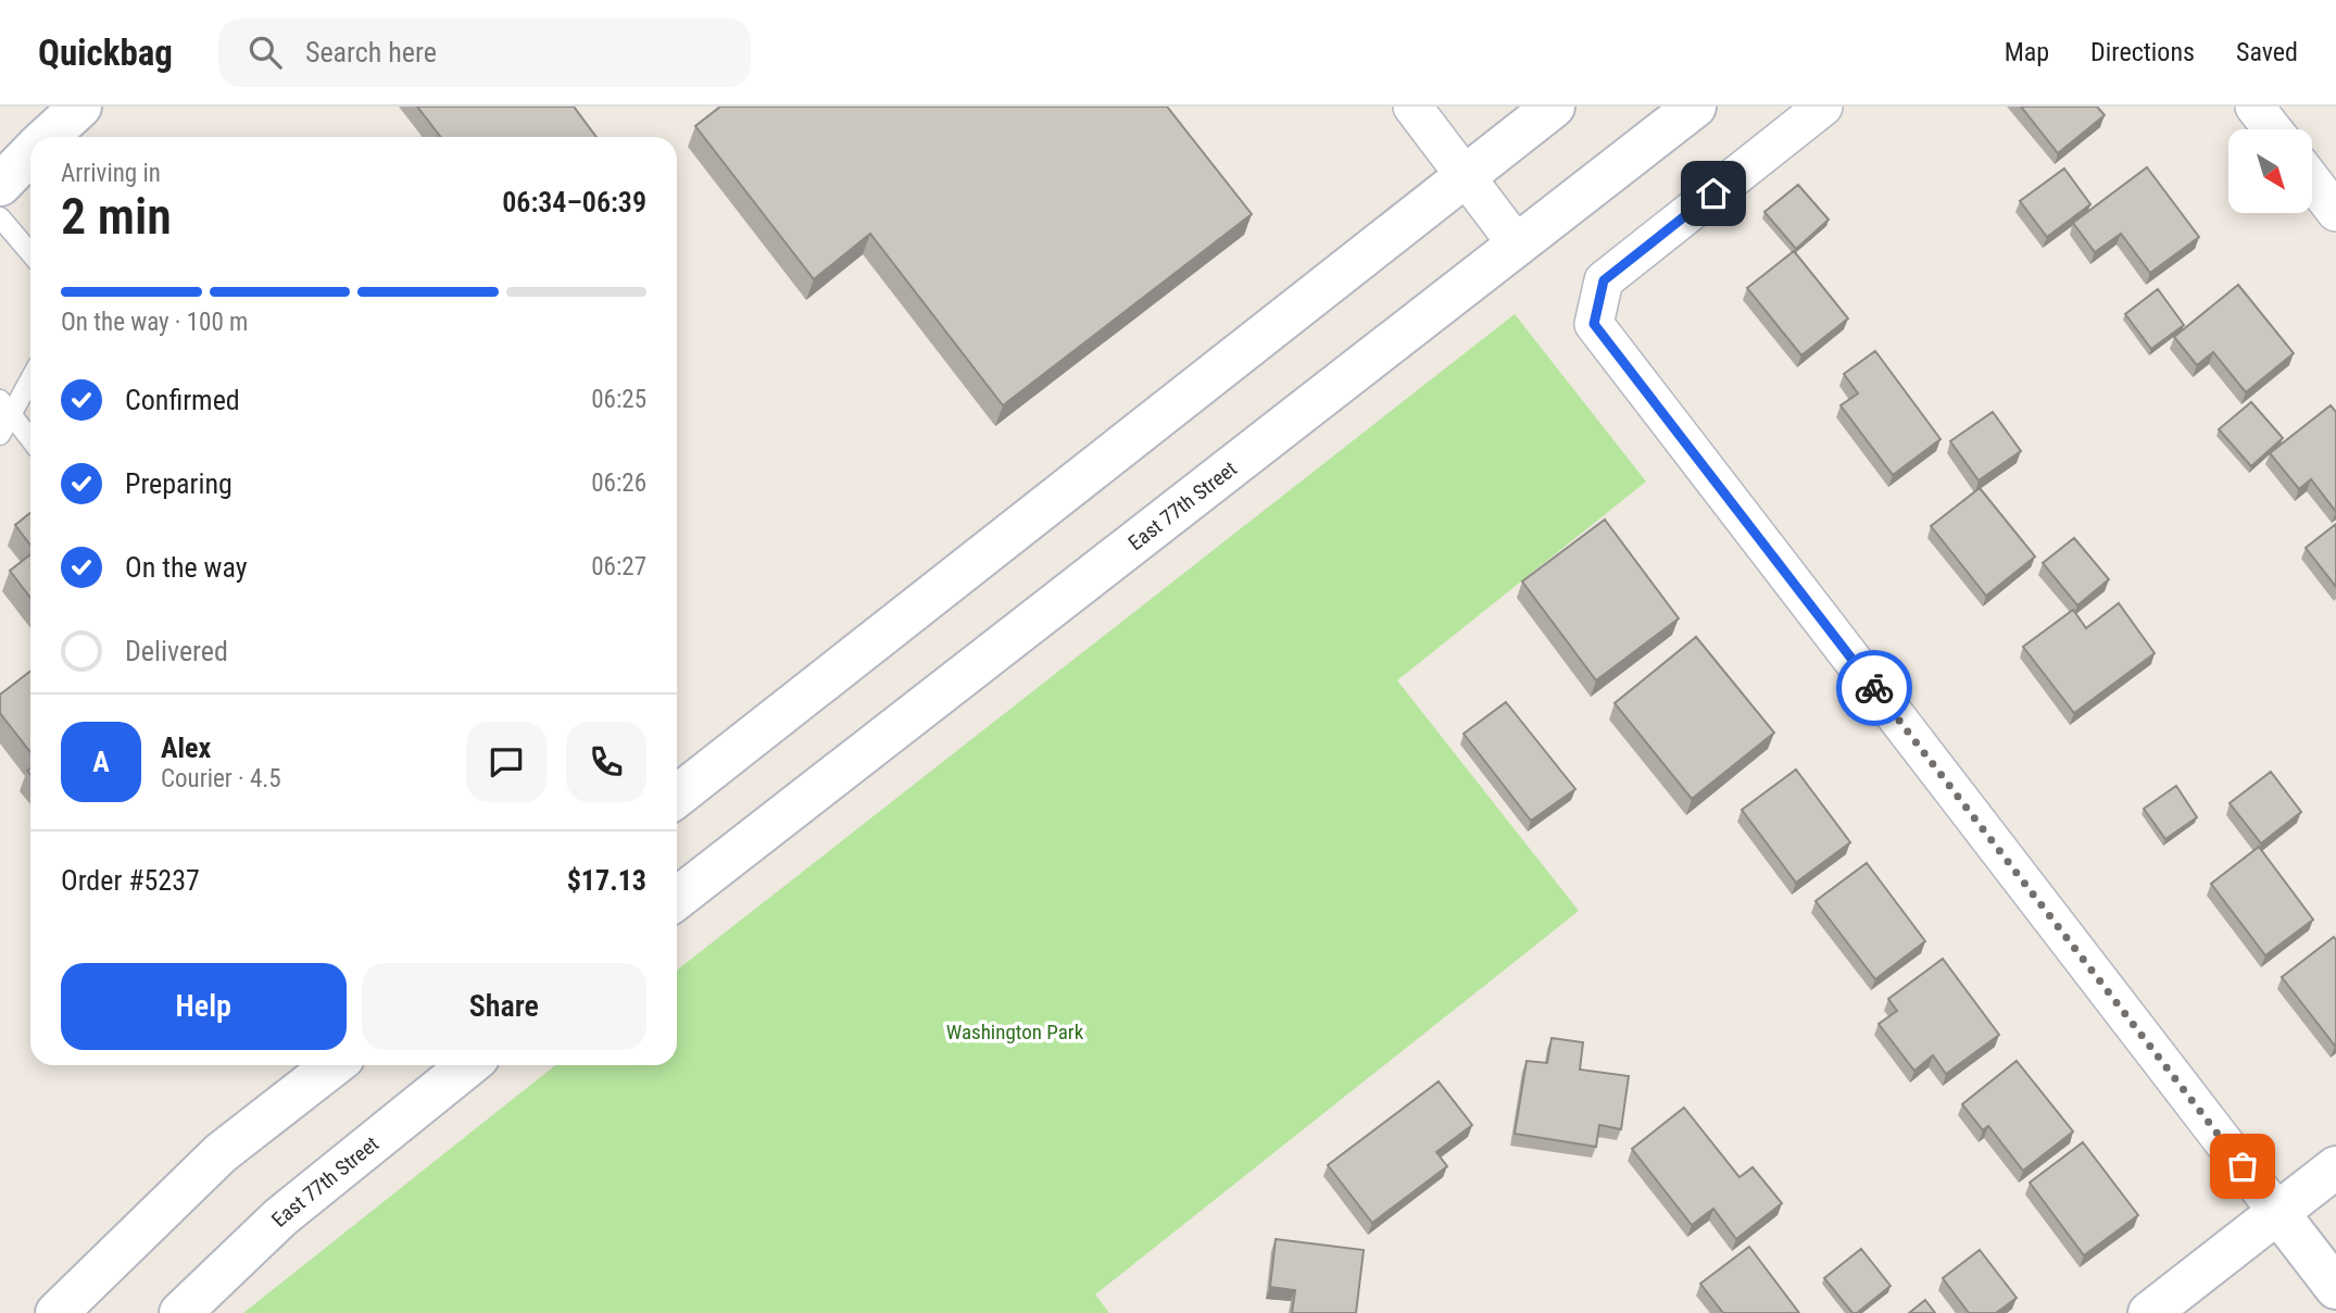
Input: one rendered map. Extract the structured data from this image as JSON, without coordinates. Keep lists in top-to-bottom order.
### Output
{
  "streets": {
    "street": ["East 77th Street"]
  },
  "parks": ["Washington Park"],
  "north": "bottom right",
  "page": {
    "header": "Quickbag",
    "search": "Search here",
    "nav": ["Map", "Directions", "Saved"],
    "heading": ["2 min", "Arriving in", "06:34–06:39"],
    "panel": [
      "Alex",
      "Courier · 4.5",
      "Order #5237",
      "$17.13"
    ],
    "bar": "On the way · 100 m",
    "list": [
      ["Confirmed", "06:25"],
      ["Preparing", "06:26"],
      ["On the way", "06:27"],
      "Delivered"
    ],
    "round": "A",
    "buttons": ["Help", "Share"]
  }
}
